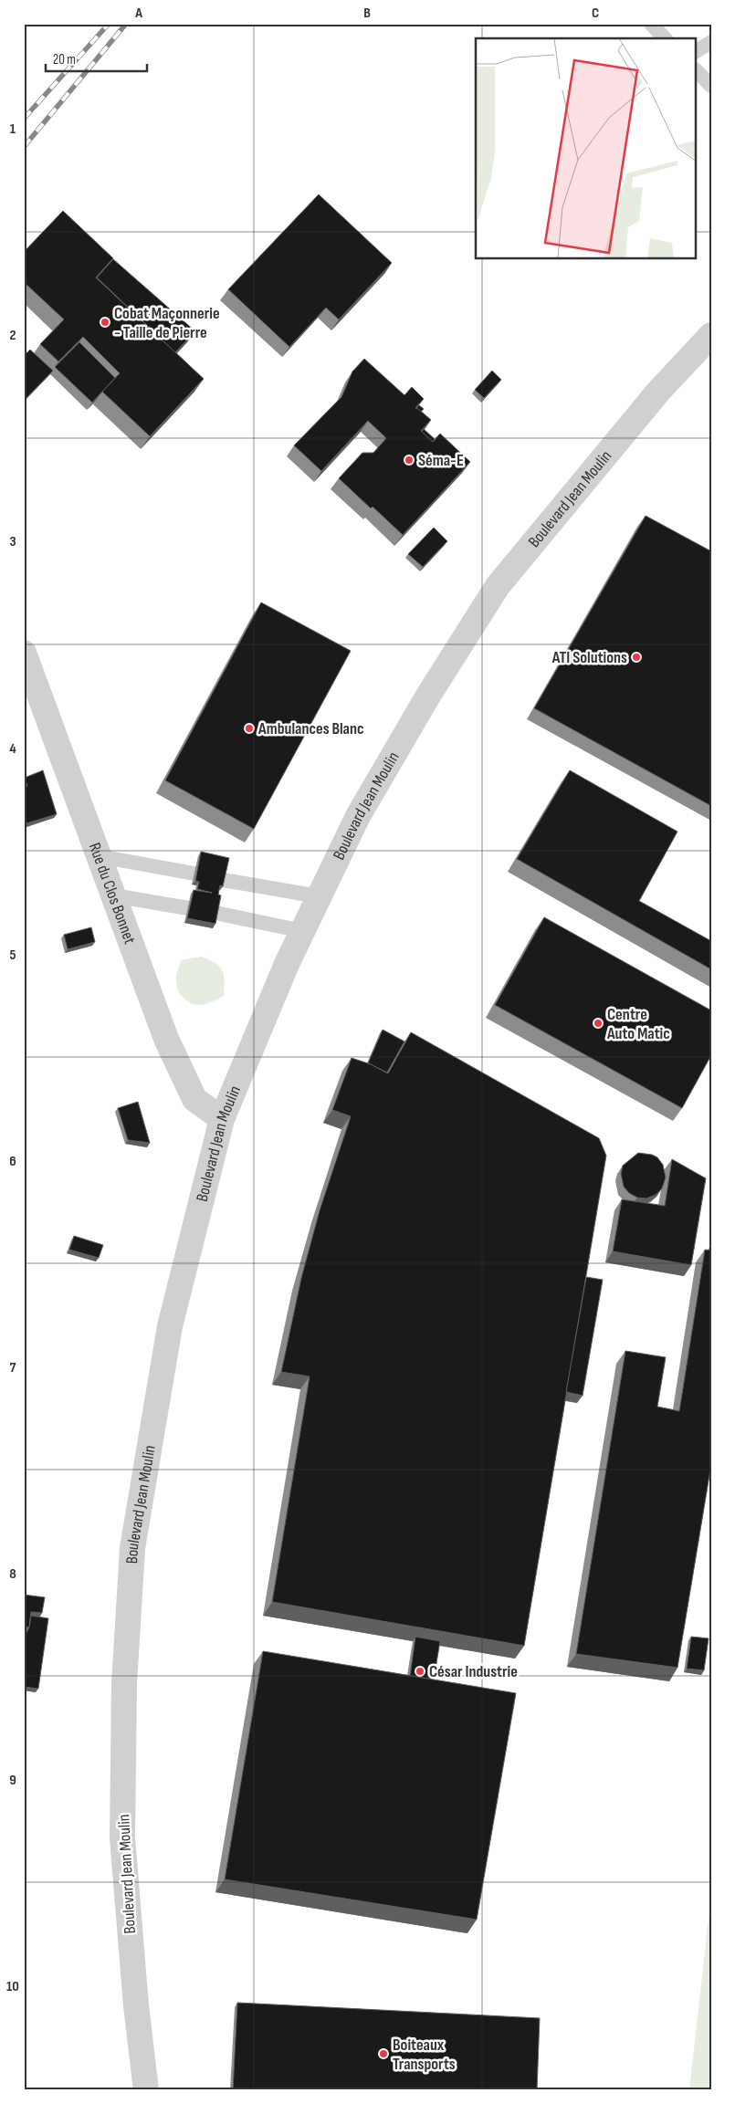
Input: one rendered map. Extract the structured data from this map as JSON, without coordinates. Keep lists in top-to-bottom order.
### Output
{
  "streets": {
    "street": ["Boulevard Jean Moulin", "Rue du Clos Bonnet"]
  },
  "crossings": [
    ["Boulevard Jean Moulin", "Rue du Clos Bonnet"]
  ],
  "places": [
    "Cobat Maçonnerie - Taille de Pierre",
    "Séma-E",
    "ATI Solutions",
    "Ambulances Blanc",
    "Centre Auto Matic",
    "César Industrie",
    "Boiteaux Transports"
  ],
  "scale_bar": "20 m",
  "grid": {
    "columns": ["A", "B", "C"],
    "rows": [
      "1",
      "2",
      "3",
      "4",
      "5",
      "6",
      "7",
      "8",
      "9",
      "10"
    ]
  }
}
